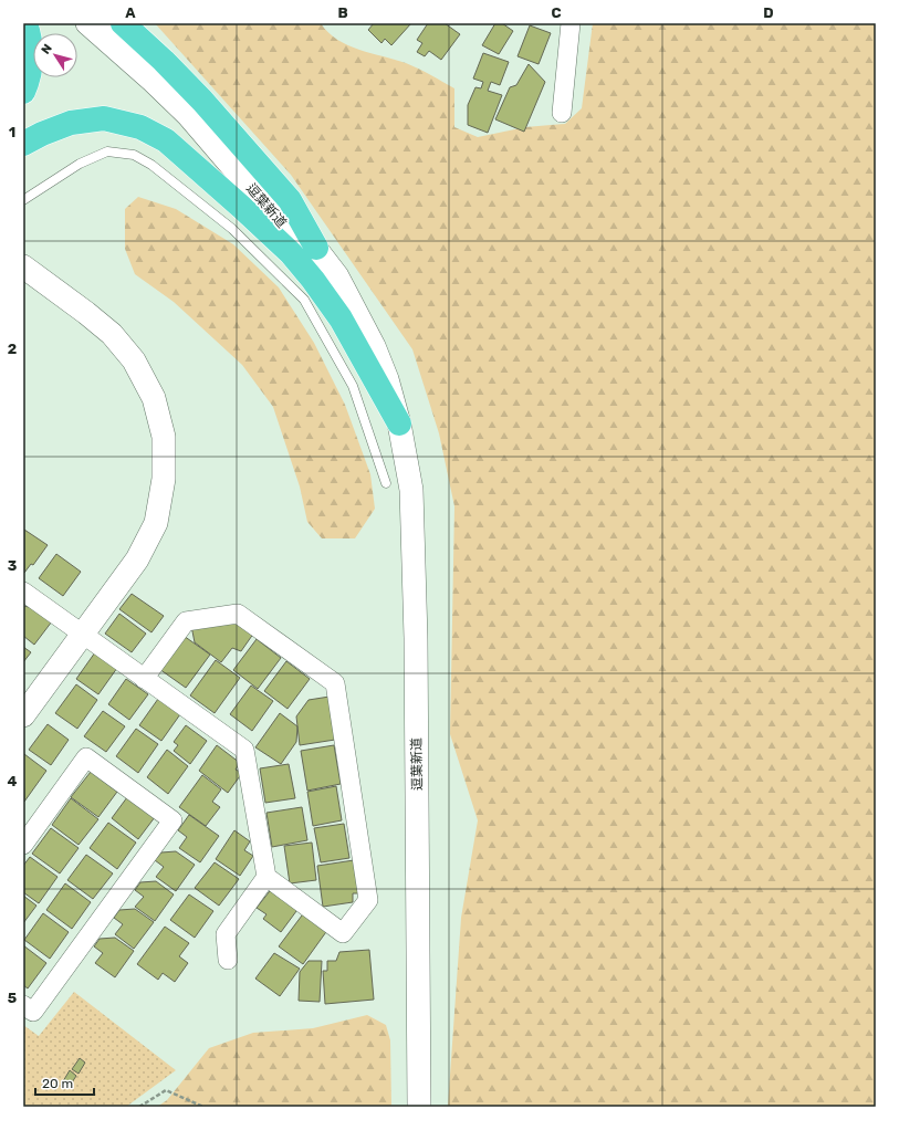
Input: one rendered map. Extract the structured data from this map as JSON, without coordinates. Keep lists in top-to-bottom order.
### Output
{
  "streets": {
    "street": ["逗葉新道"]
  },
  "scale_bar": "20 m",
  "north": "top left",
  "grid": {
    "columns": [
      "A",
      "B",
      "C",
      "D"
    ],
    "rows": [
      "1",
      "2",
      "3",
      "4",
      "5"
    ]
  }
}
